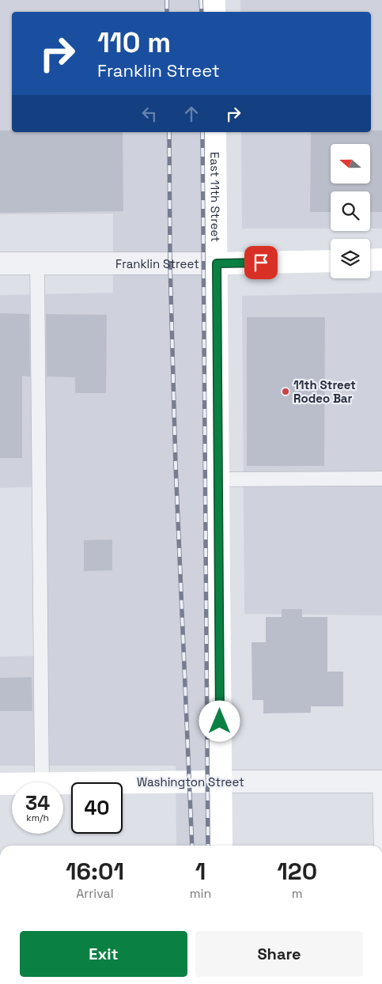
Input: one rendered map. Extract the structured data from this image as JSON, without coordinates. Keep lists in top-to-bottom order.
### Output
{
  "streets": {
    "street": ["East 11th Street", "Franklin Street", "Washington Street"]
  },
  "crossings": [
    ["East 11th Street", "Franklin Street"],
    ["East 11th Street", "Washington Street"]
  ],
  "places": ["11th Street Rodeo Bar"],
  "north": "left",
  "page": {
    "turn": ["110 m", "Franklin Street"],
    "speed": "34 km/h",
    "limit": "40",
    "eta": [
      "16:01",
      "Arrival",
      "1",
      "min",
      "120",
      "m"
    ],
    "buttons": ["Exit", "Share"]
  }
}
